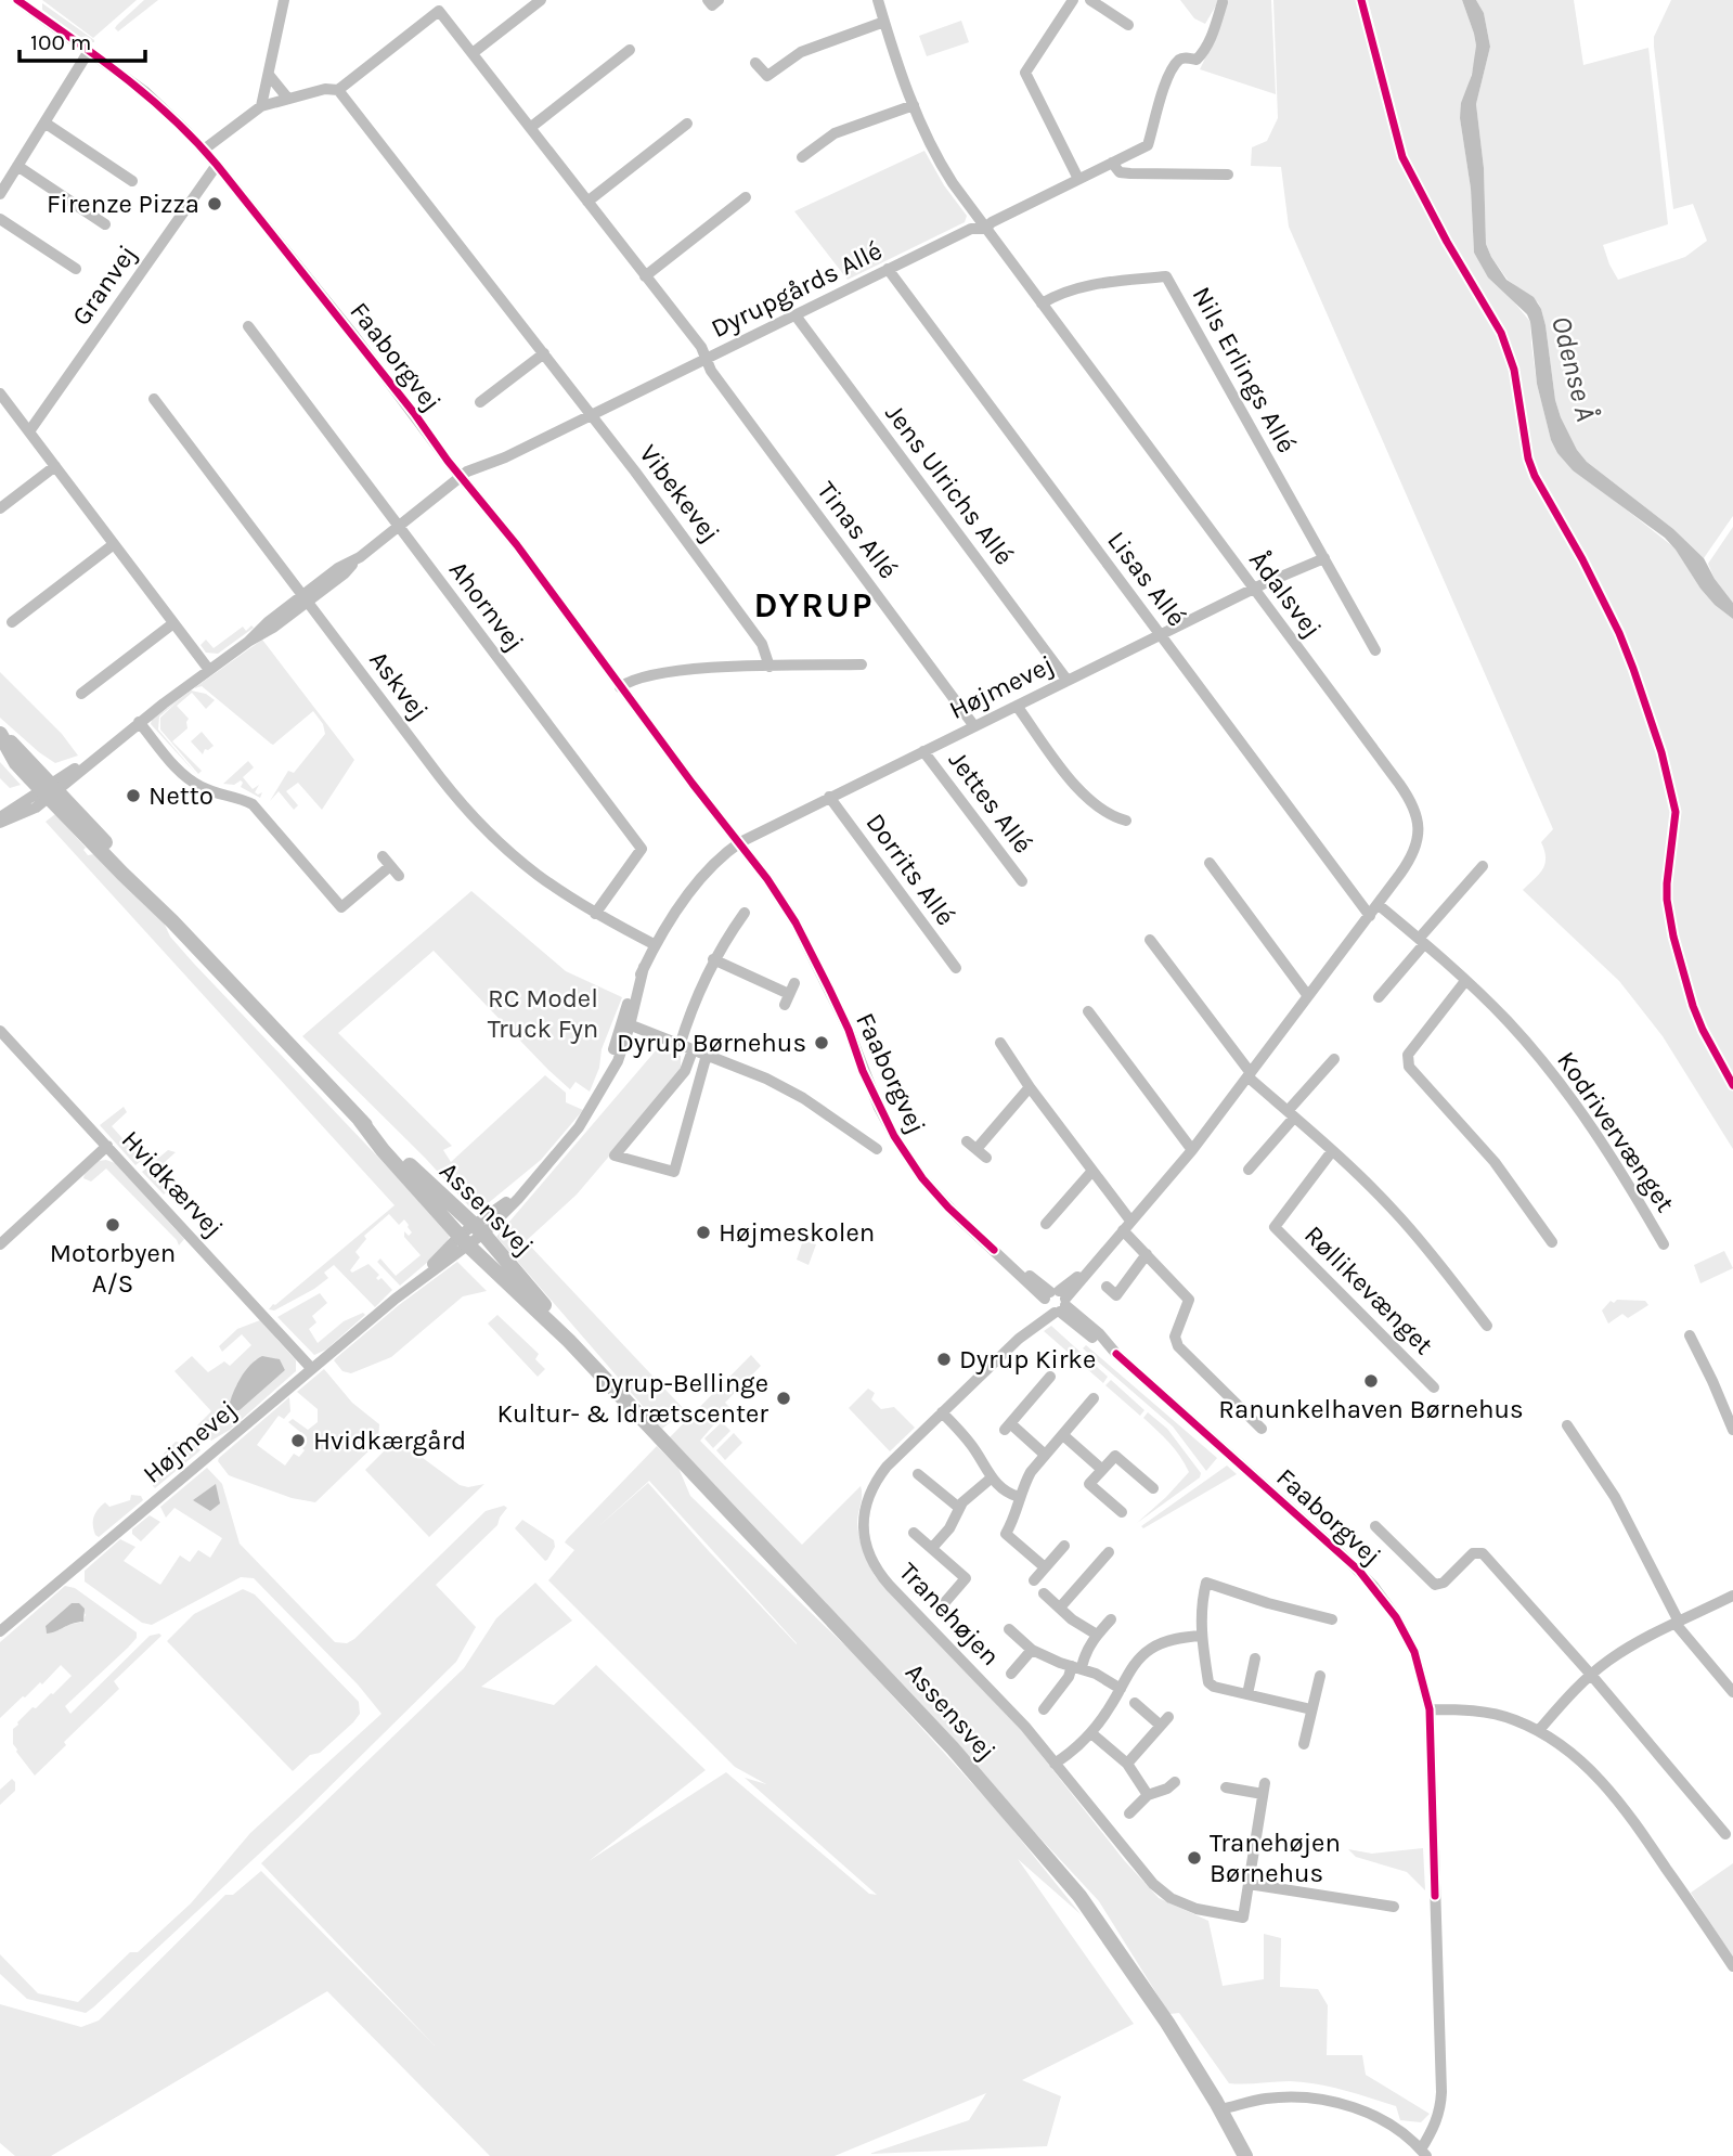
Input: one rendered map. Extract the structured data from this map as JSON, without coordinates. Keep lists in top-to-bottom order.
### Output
{
  "streets": {
    "main road": ["Assensvej"],
    "street": [
      "Granvej",
      "Dyrupgårds Allé",
      "Faaborgvej",
      "Nils Erlings Allé",
      "Jens Ulrichs Allé",
      "Vibekevej",
      "Tinas Allé",
      "Lisas Allé",
      "Ådalsvej",
      "Ahornvej",
      "Askvej",
      "Højmevej",
      "Jettes Allé",
      "Dorrits Allé",
      "Kodrivervænget",
      "Hvidkærvej",
      "Røllikevænget",
      "Tranehøjen"
    ]
  },
  "crossings": [
    ["Granvej", "Faaborgvej"],
    ["Dyrupgårds Allé", "Faaborgvej"],
    ["Dyrupgårds Allé", "Jens Ulrichs Allé"],
    ["Dyrupgårds Allé", "Vibekevej"],
    ["Dyrupgårds Allé", "Tinas Allé"],
    ["Dyrupgårds Allé", "Lisas Allé"],
    ["Dyrupgårds Allé", "Ådalsvej"],
    ["Dyrupgårds Allé", "Ahornvej"],
    ["Dyrupgårds Allé", "Askvej"],
    ["Dyrupgårds Allé", "Assensvej"],
    ["Faaborgvej", "Ådalsvej"],
    ["Faaborgvej", "Højmevej"],
    ["Faaborgvej", "Tranehøjen"],
    ["Nils Erlings Allé", "Ådalsvej"],
    ["Jens Ulrichs Allé", "Højmevej"],
    ["Vibekevej", "Tinas Allé"],
    ["Tinas Allé", "Højmevej"],
    ["Lisas Allé", "Ådalsvej"],
    ["Lisas Allé", "Højmevej"],
    ["Ådalsvej", "Højmevej"],
    ["Ådalsvej", "Kodrivervænget"],
    ["Ådalsvej", "Tranehøjen"],
    ["Ahornvej", "Askvej"],
    ["Askvej", "Højmevej"],
    ["Højmevej", "Jettes Allé"],
    ["Højmevej", "Dorrits Allé"],
    ["Højmevej", "Hvidkærvej"],
    ["Højmevej", "Assensvej"]
  ],
  "districts": ["DYRUP"],
  "water": ["Odense Å"],
  "parks": ["RC Model Truck Fyn"],
  "places": [
    "Firenze Pizza",
    "Netto",
    "Dyrup Børnehus",
    "Motorbyen A/S",
    "Højmeskolen",
    "Dyrup Kirke",
    "Ranunkelhaven Børnehus",
    "Dyrup-Bellinge Kultur- & Idrætscenter",
    "Hvidkærgård",
    "Tranehøjen Børnehus"
  ],
  "scale_bar": "100 m"
}
